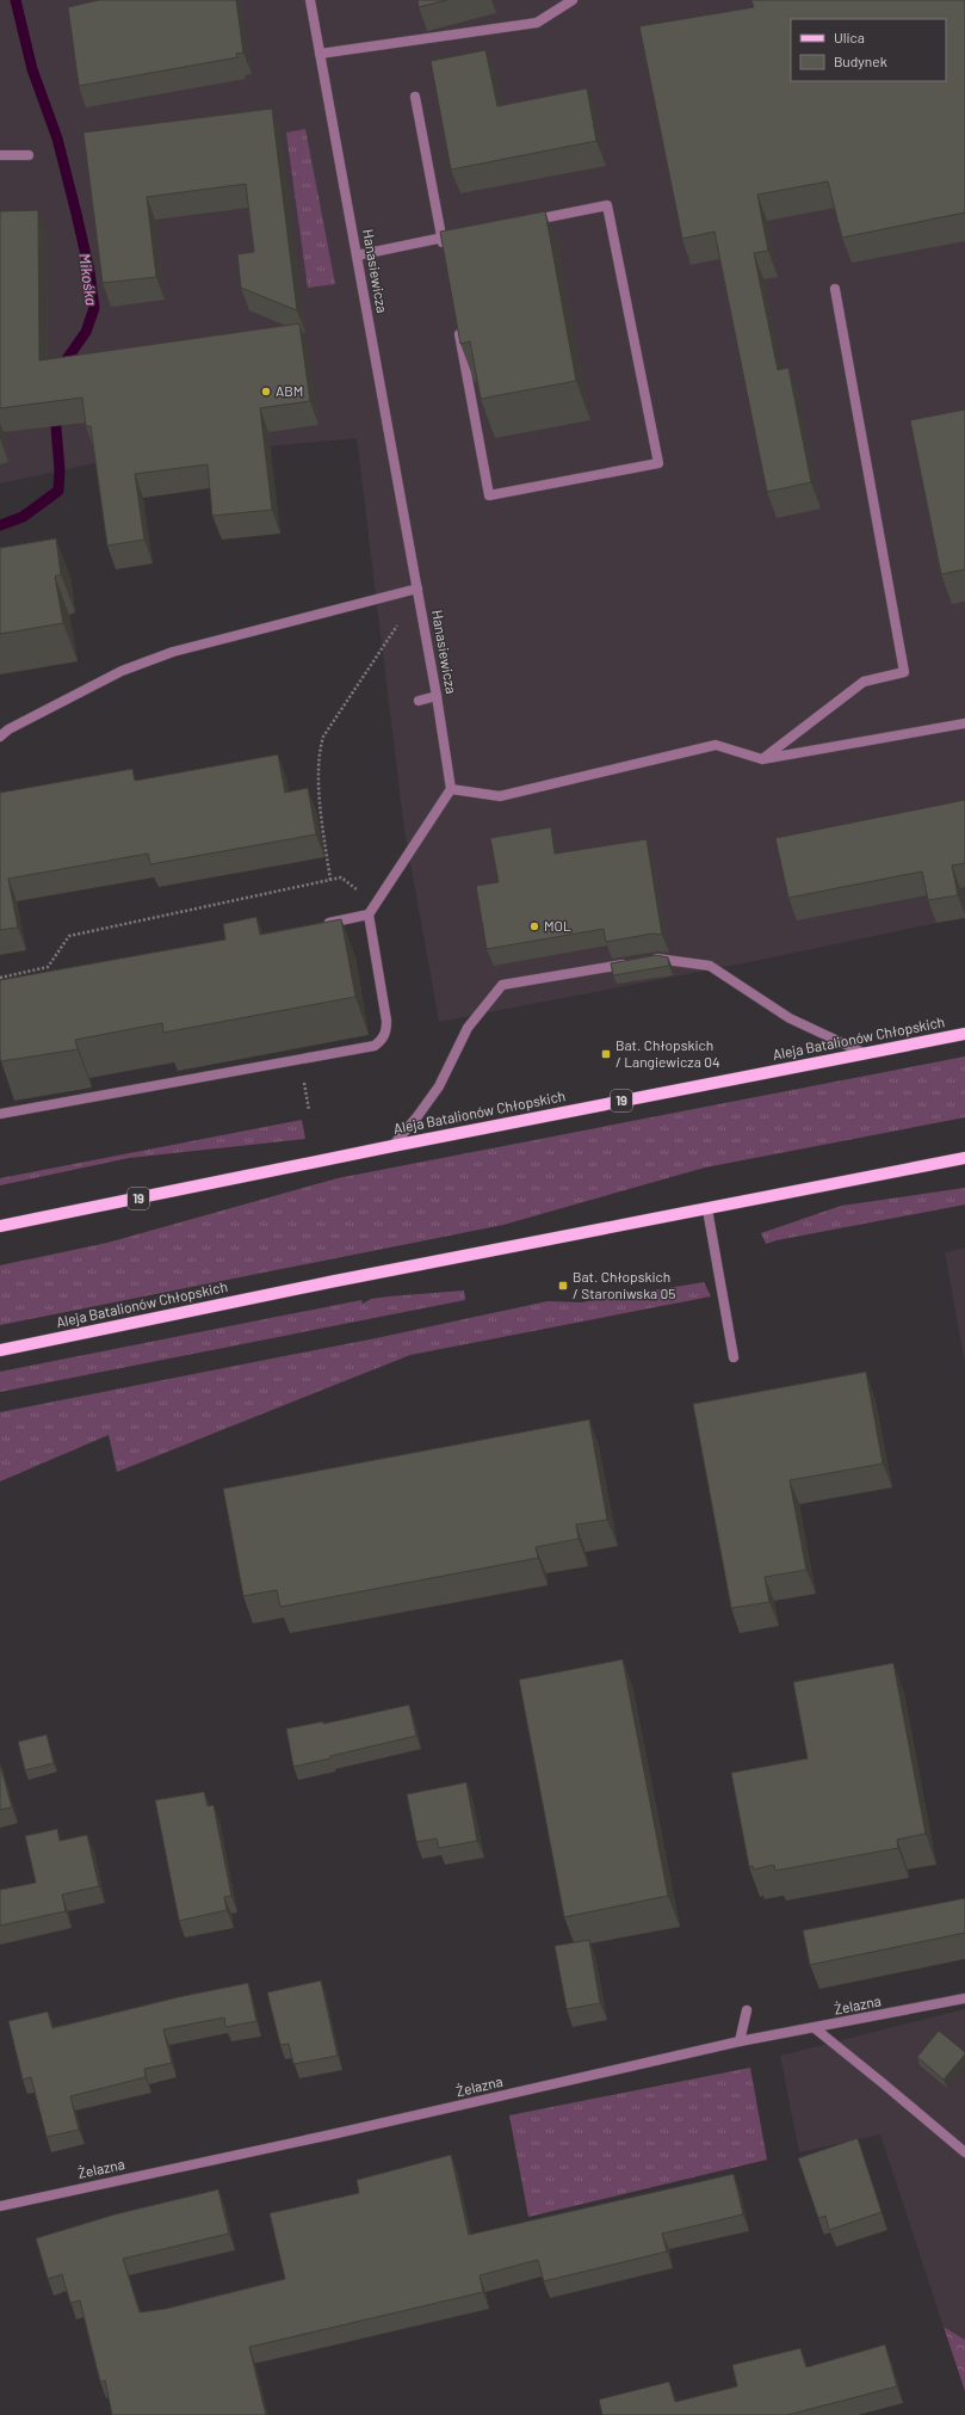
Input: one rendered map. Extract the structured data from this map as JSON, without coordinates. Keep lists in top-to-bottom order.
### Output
{
  "streets": {
    "main road": ["Aleja Batalionów Chłopskich", "19"],
    "street": ["Hanasiewicza", "Żelazna"]
  },
  "water": ["Mikośka"],
  "places": {
    "other": ["ABM", "MOL"],
    "transit": ["Bat. Chłopskich / Langiewicza 04", "Bat. Chłopskich / Staroniwska 05"]
  },
  "legend": ["Ulica", "Budynek"]
}
